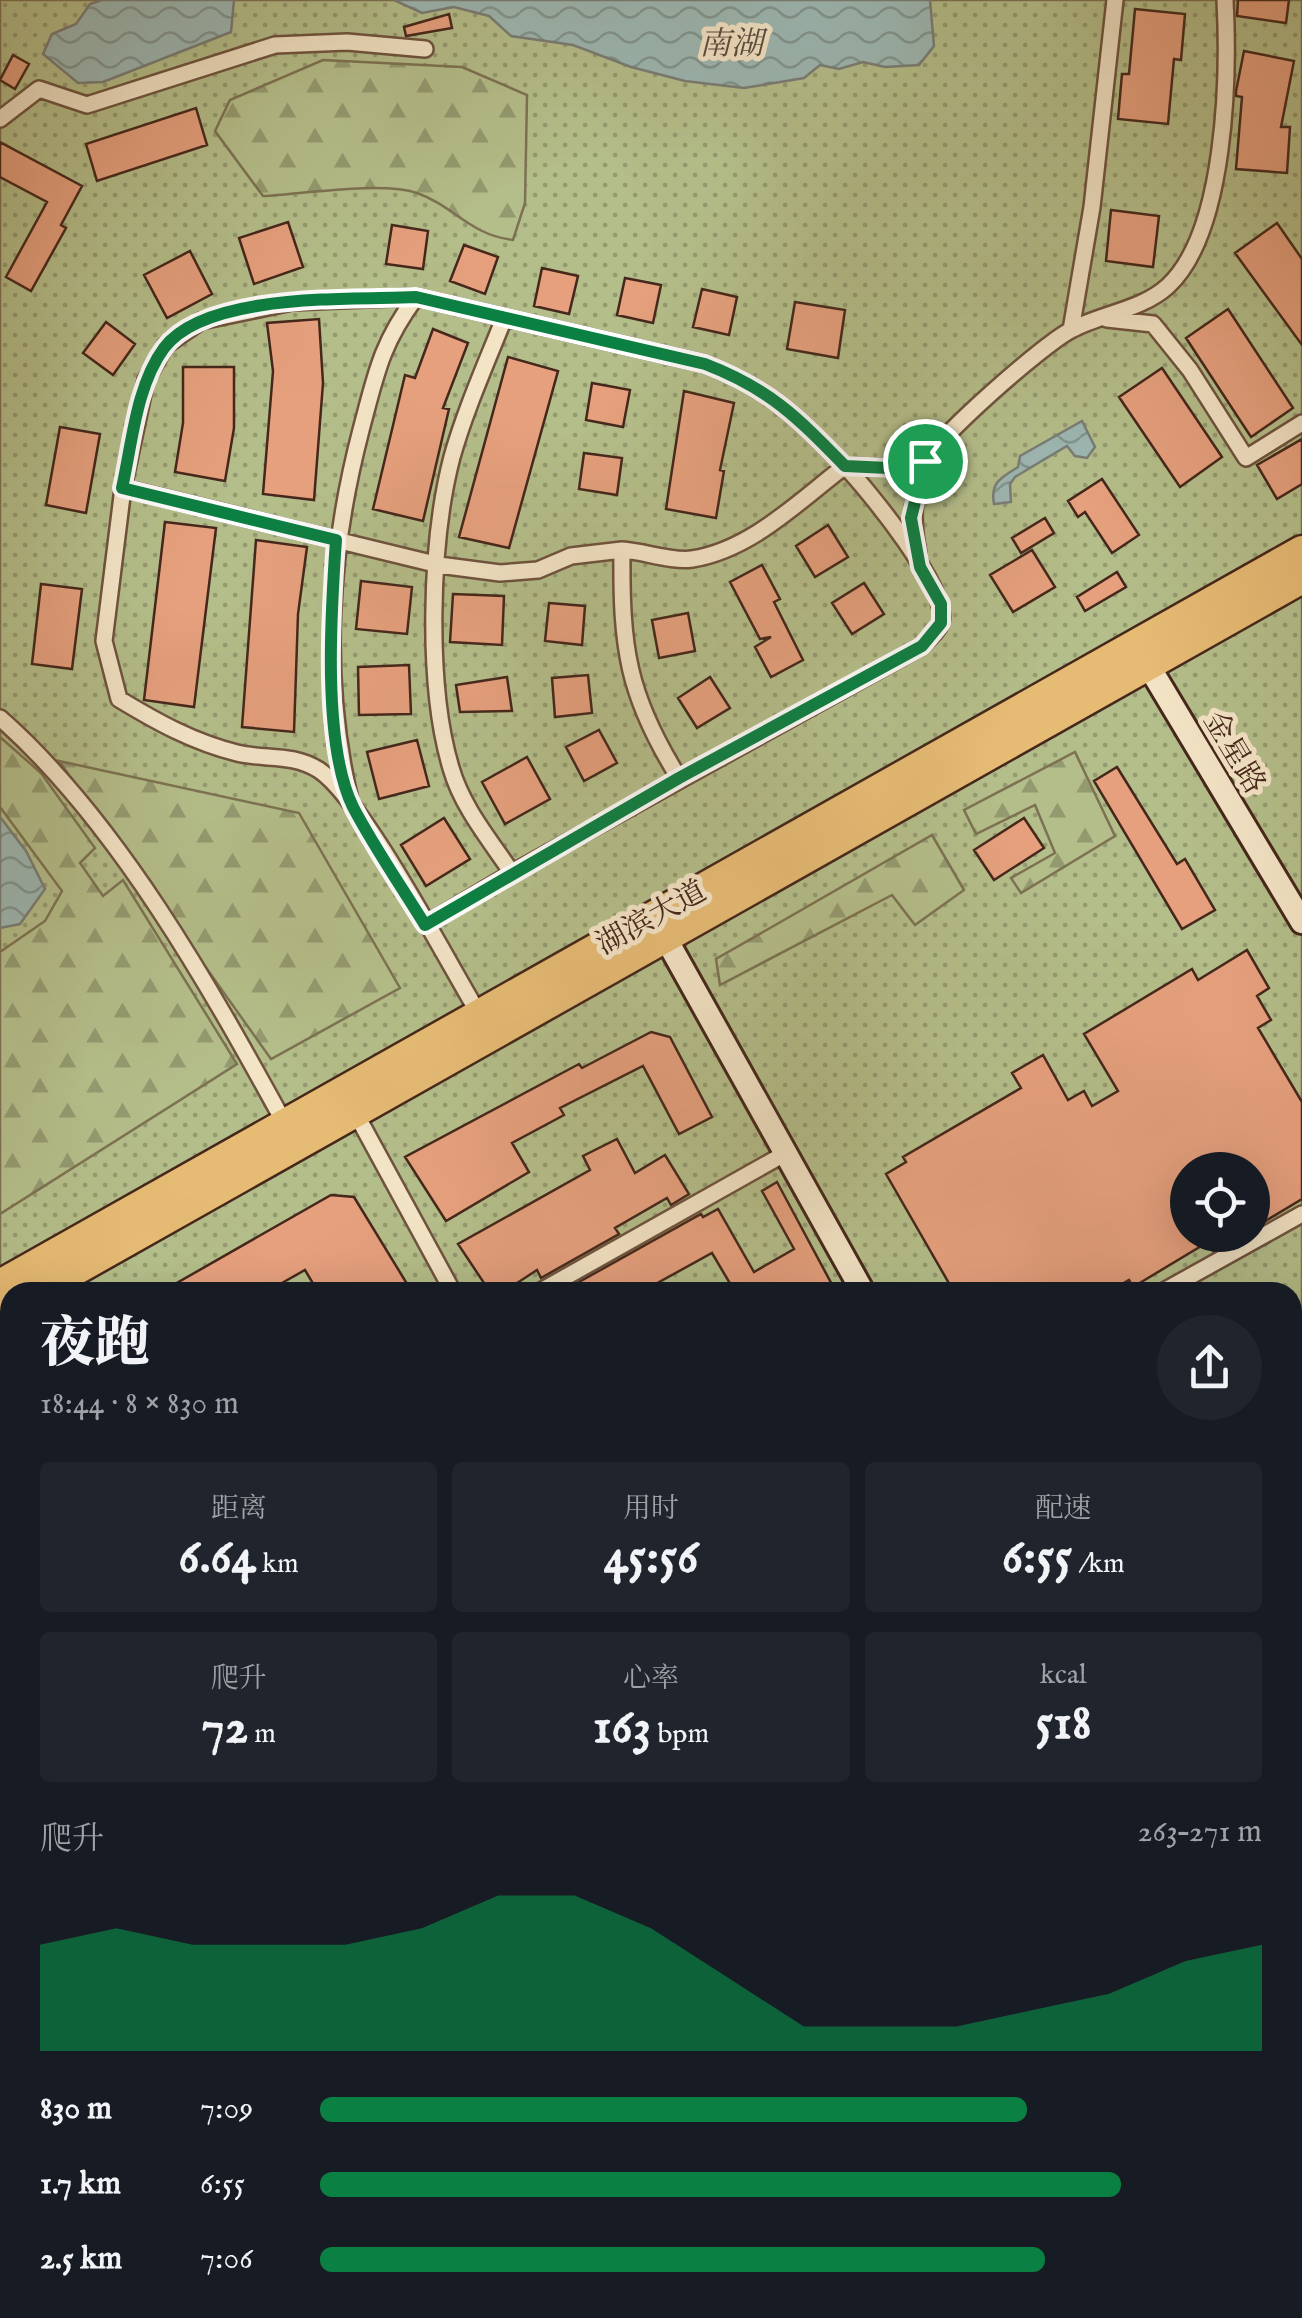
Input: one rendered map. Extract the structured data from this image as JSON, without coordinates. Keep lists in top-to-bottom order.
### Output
{
  "streets": {
    "highway": ["湖滨大道"],
    "street": ["金星路"]
  },
  "crossings": [
    ["金星路", "湖滨大道"]
  ],
  "water": ["南湖"],
  "page": {
    "heading": ["夜跑", "18:44 · 8 × 830 m"],
    "stats": [
      ["距离", "6.64 km"],
      ["用时", "45:56"],
      ["配速", "6:55 /km"],
      ["爬升", "72 m"],
      ["心率", "163 bpm"],
      ["kcal", "518"]
    ],
    "chart": ["爬升", "263–271 m"],
    "list": [
      {
        "name": "830 m",
        "note": "7:09"
      },
      {
        "name": "1.7 km",
        "note": "6:55"
      },
      {
        "name": "2.5 km",
        "note": "7:06"
      }
    ]
  }
}
